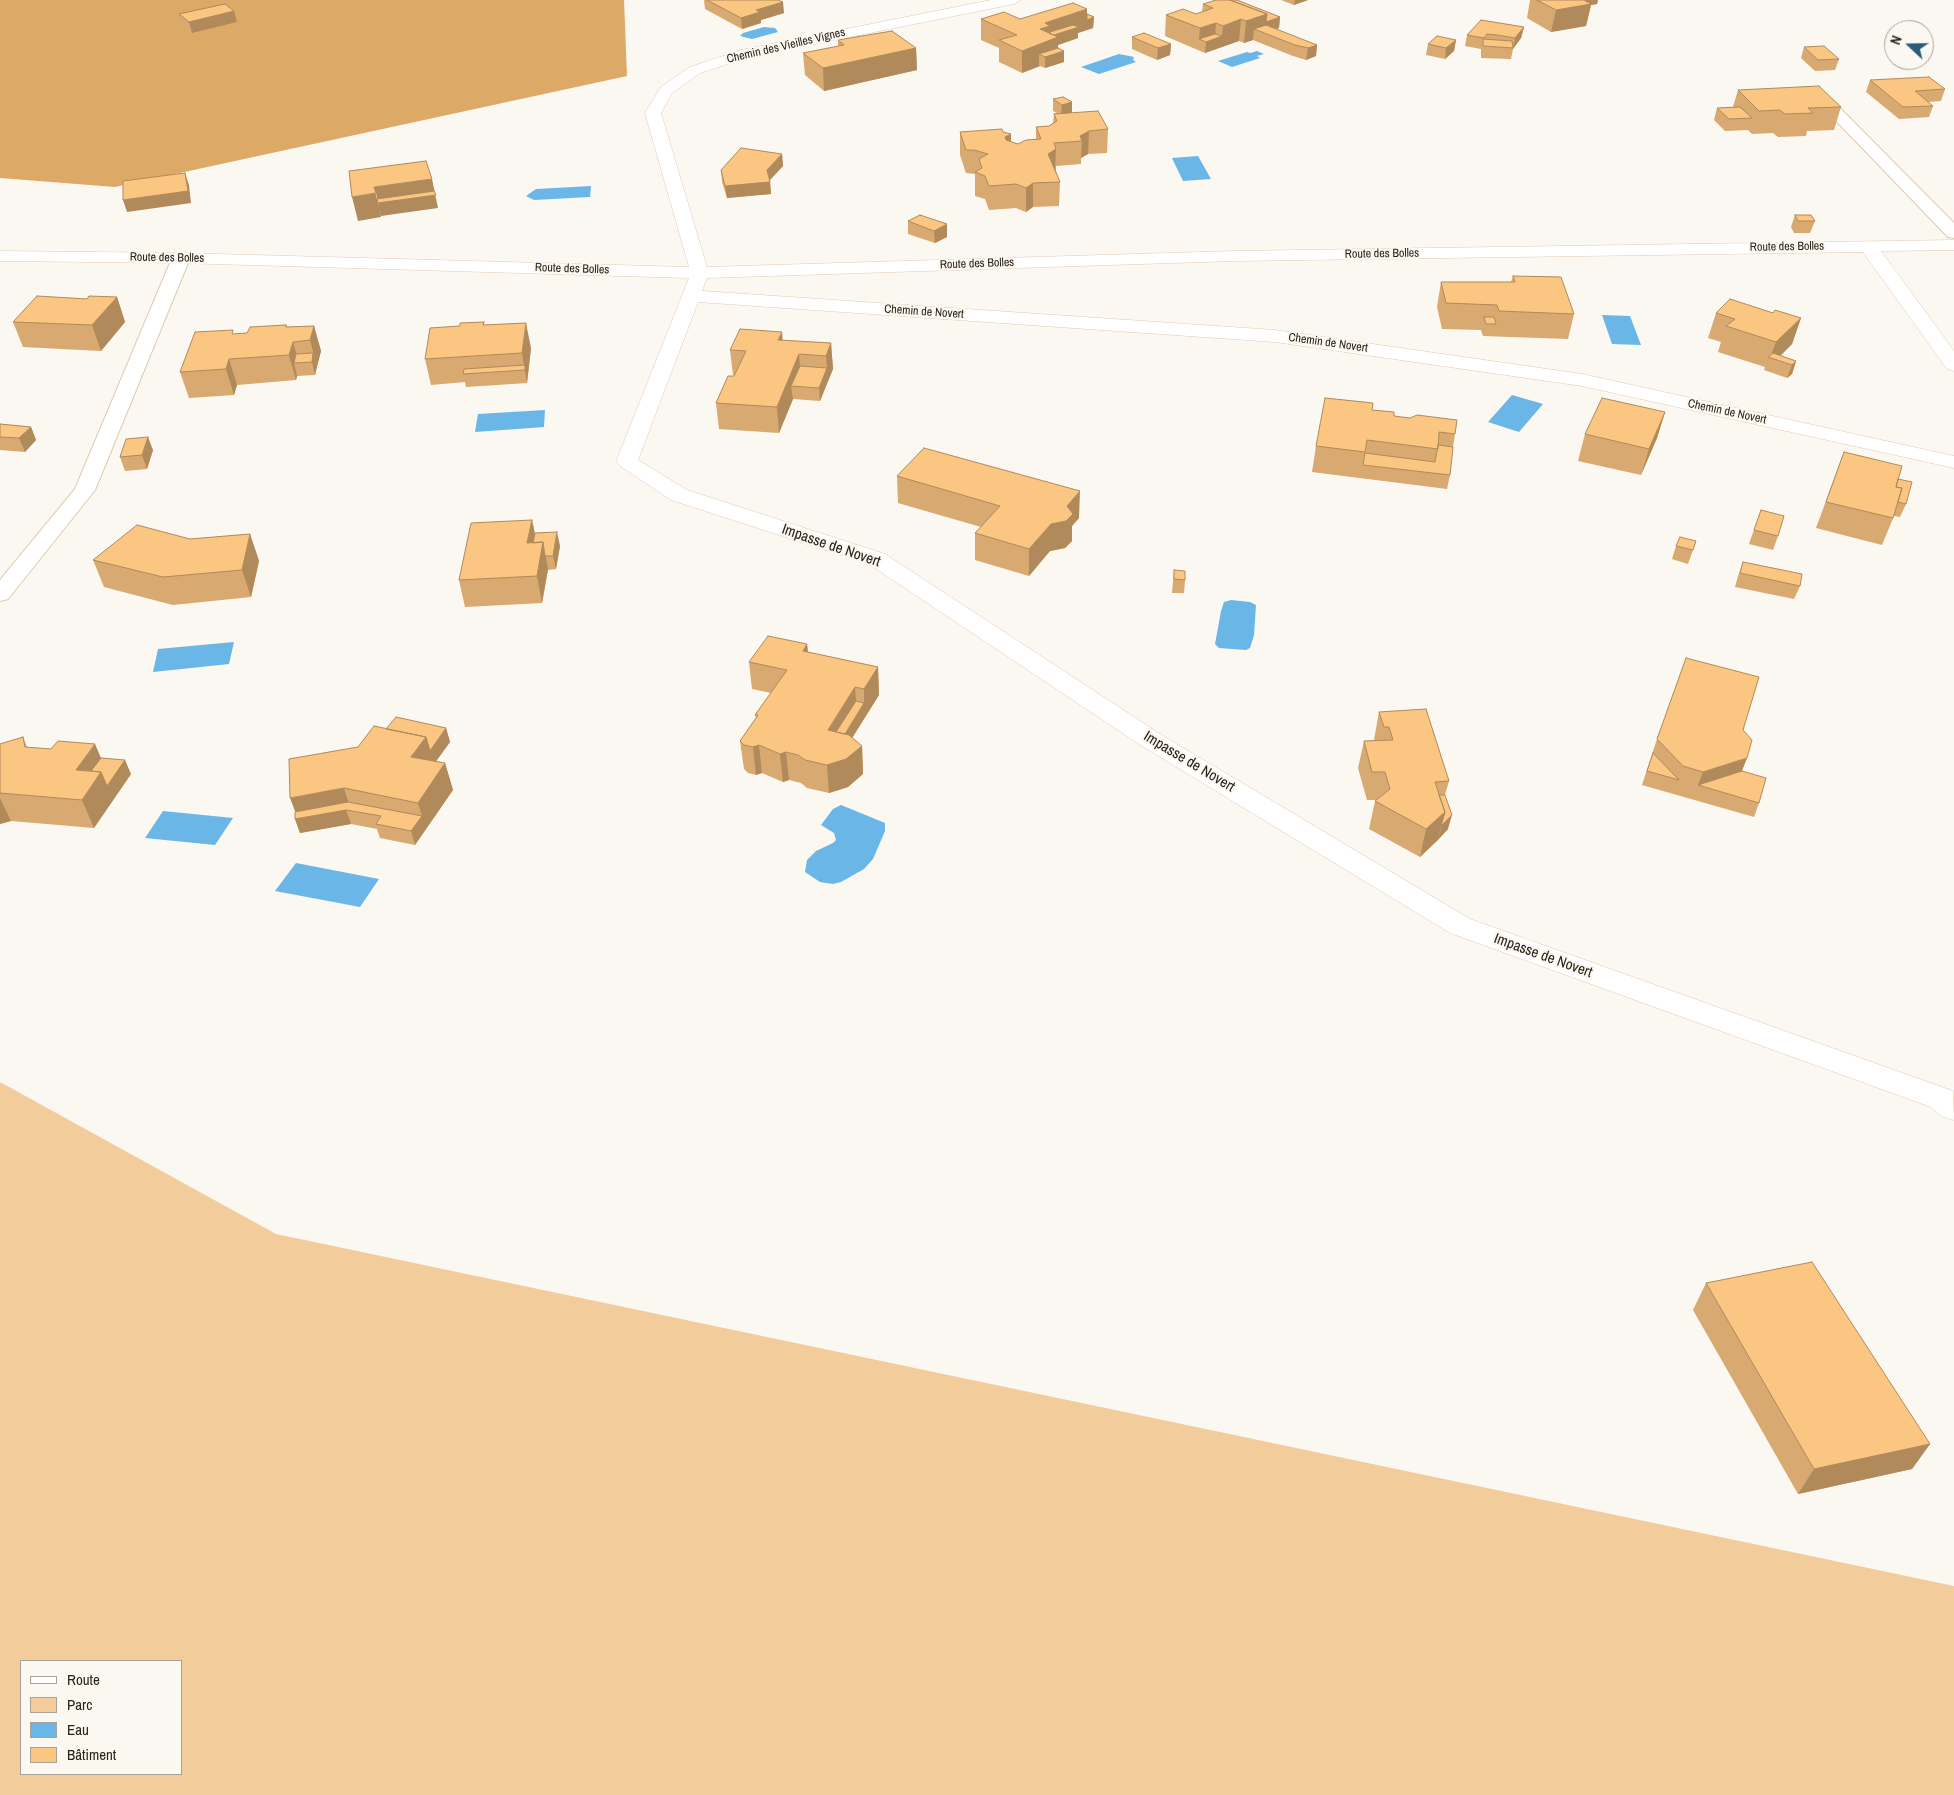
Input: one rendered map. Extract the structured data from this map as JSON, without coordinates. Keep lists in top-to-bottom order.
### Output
{
  "streets": {
    "street": [
      "Chemin des Vieilles Vignes",
      "Route des Bolles",
      "Chemin de Novert",
      "Impasse de Novert"
    ]
  },
  "crossings": [
    ["Chemin des Vieilles Vignes", "Route des Bolles"],
    ["Chemin des Vieilles Vignes", "Chemin de Novert"],
    ["Chemin des Vieilles Vignes", "Impasse de Novert"],
    ["Route des Bolles", "Chemin de Novert"],
    ["Route des Bolles", "Impasse de Novert"],
    ["Chemin de Novert", "Impasse de Novert"]
  ],
  "legend": [
    "Route",
    "Parc",
    "Eau",
    "Bâtiment"
  ],
  "north": "left"
}
